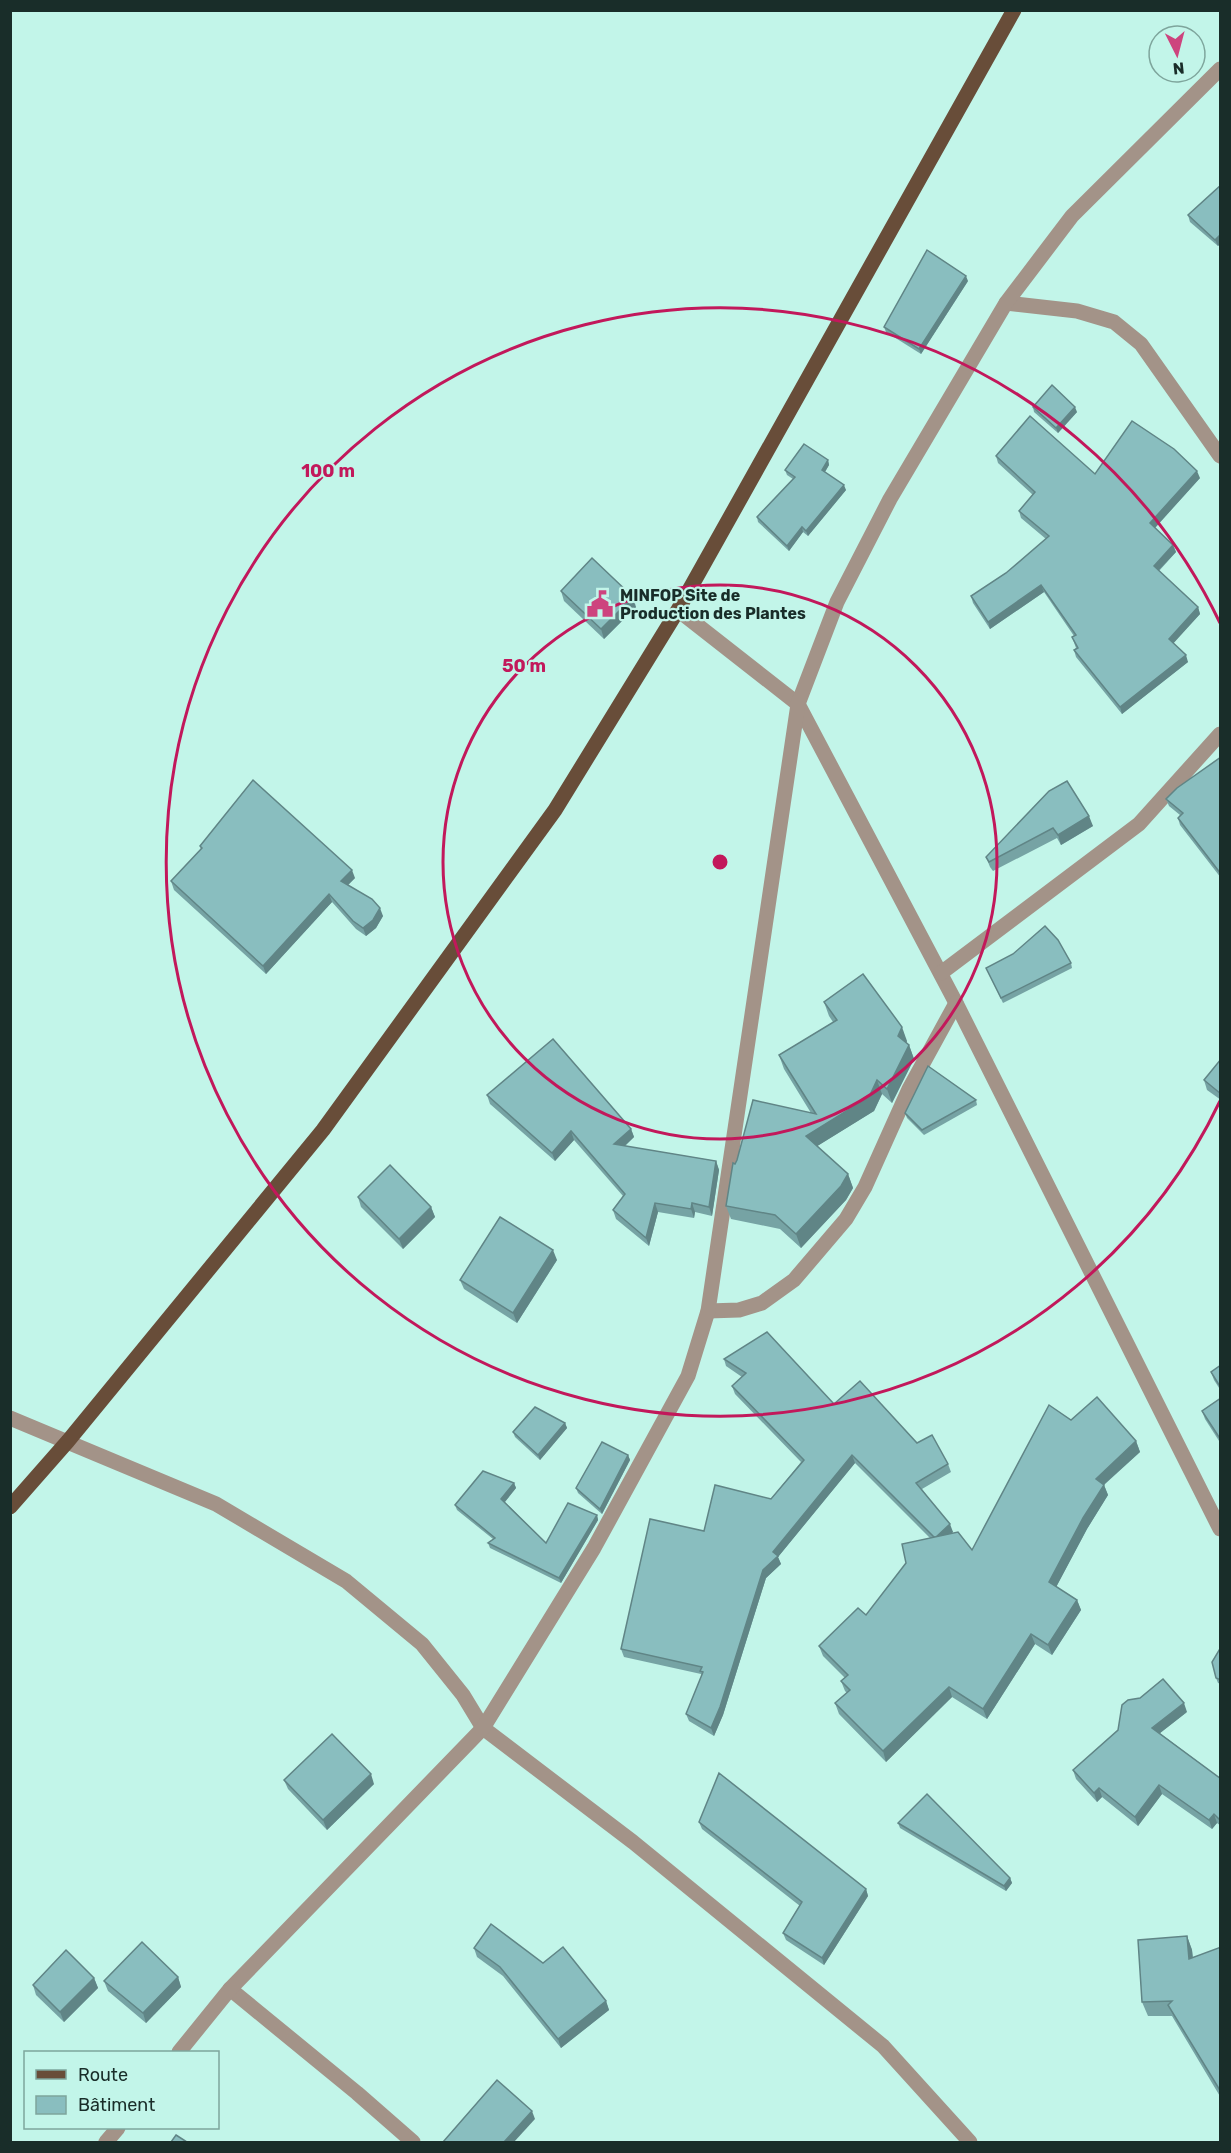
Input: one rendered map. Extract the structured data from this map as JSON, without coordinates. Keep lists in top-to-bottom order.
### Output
{
  "places": {
    "public building": ["MINFOP Site de Production des Plantes"]
  },
  "legend": ["Route", "Bâtiment"],
  "north": "bottom",
  "rings": ["100 m", "50 m"]
}
